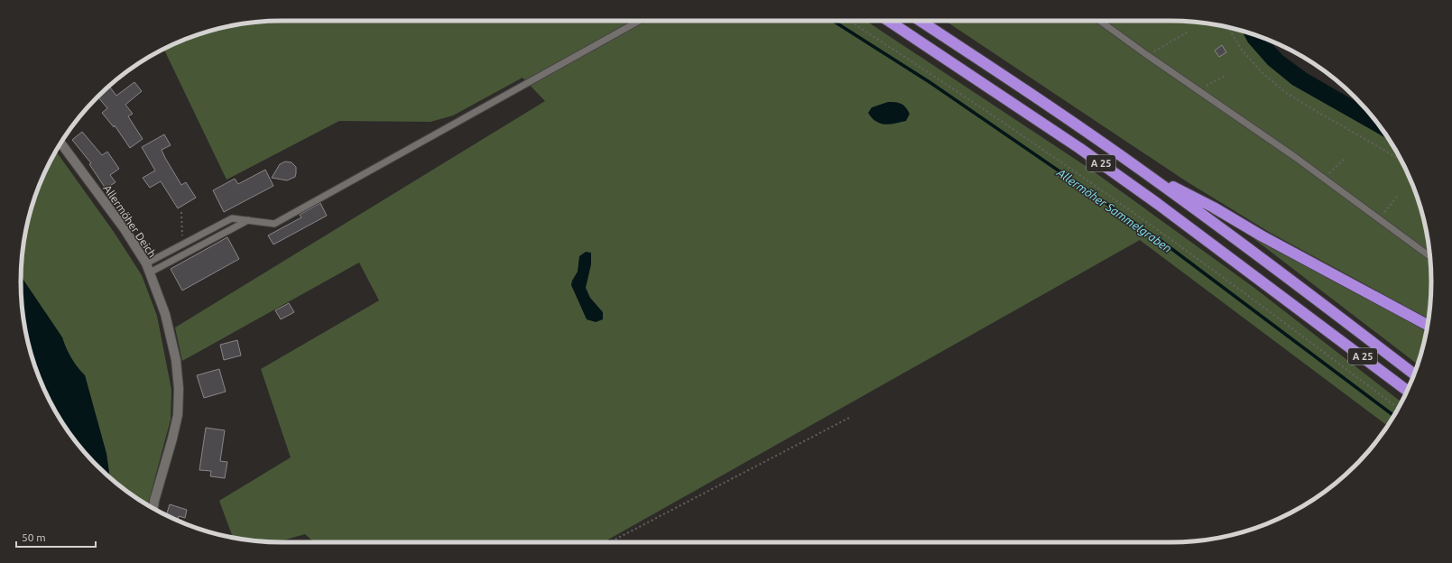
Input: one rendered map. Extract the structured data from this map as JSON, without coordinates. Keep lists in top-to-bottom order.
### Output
{
  "streets": {
    "highway": ["A 25"],
    "street": ["Allermöher Deich"]
  },
  "water": ["Allermöher Sammelgraben"],
  "scale_bar": "50 m"
}
